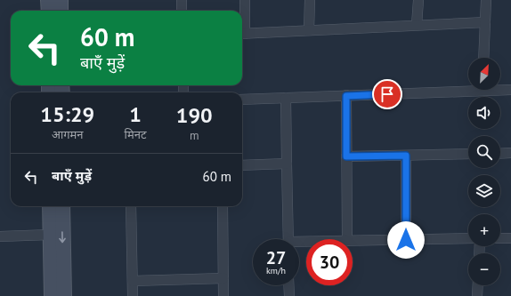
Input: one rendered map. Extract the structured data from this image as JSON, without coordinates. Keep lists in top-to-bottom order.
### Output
{
  "north": "top right",
  "page": {
    "turn": ["60 m", "बाएँ मुड़ें"],
    "map_buttons": ["+", "−"],
    "eta": [
      "15:29",
      "आगमन",
      "1",
      "मिनट",
      "190",
      "m"
    ],
    "list": [
      {
        "name": "बाएँ मुड़ें",
        "value": "60 m"
      }
    ],
    "speed": "27 km/h",
    "limit": "30"
  }
}
